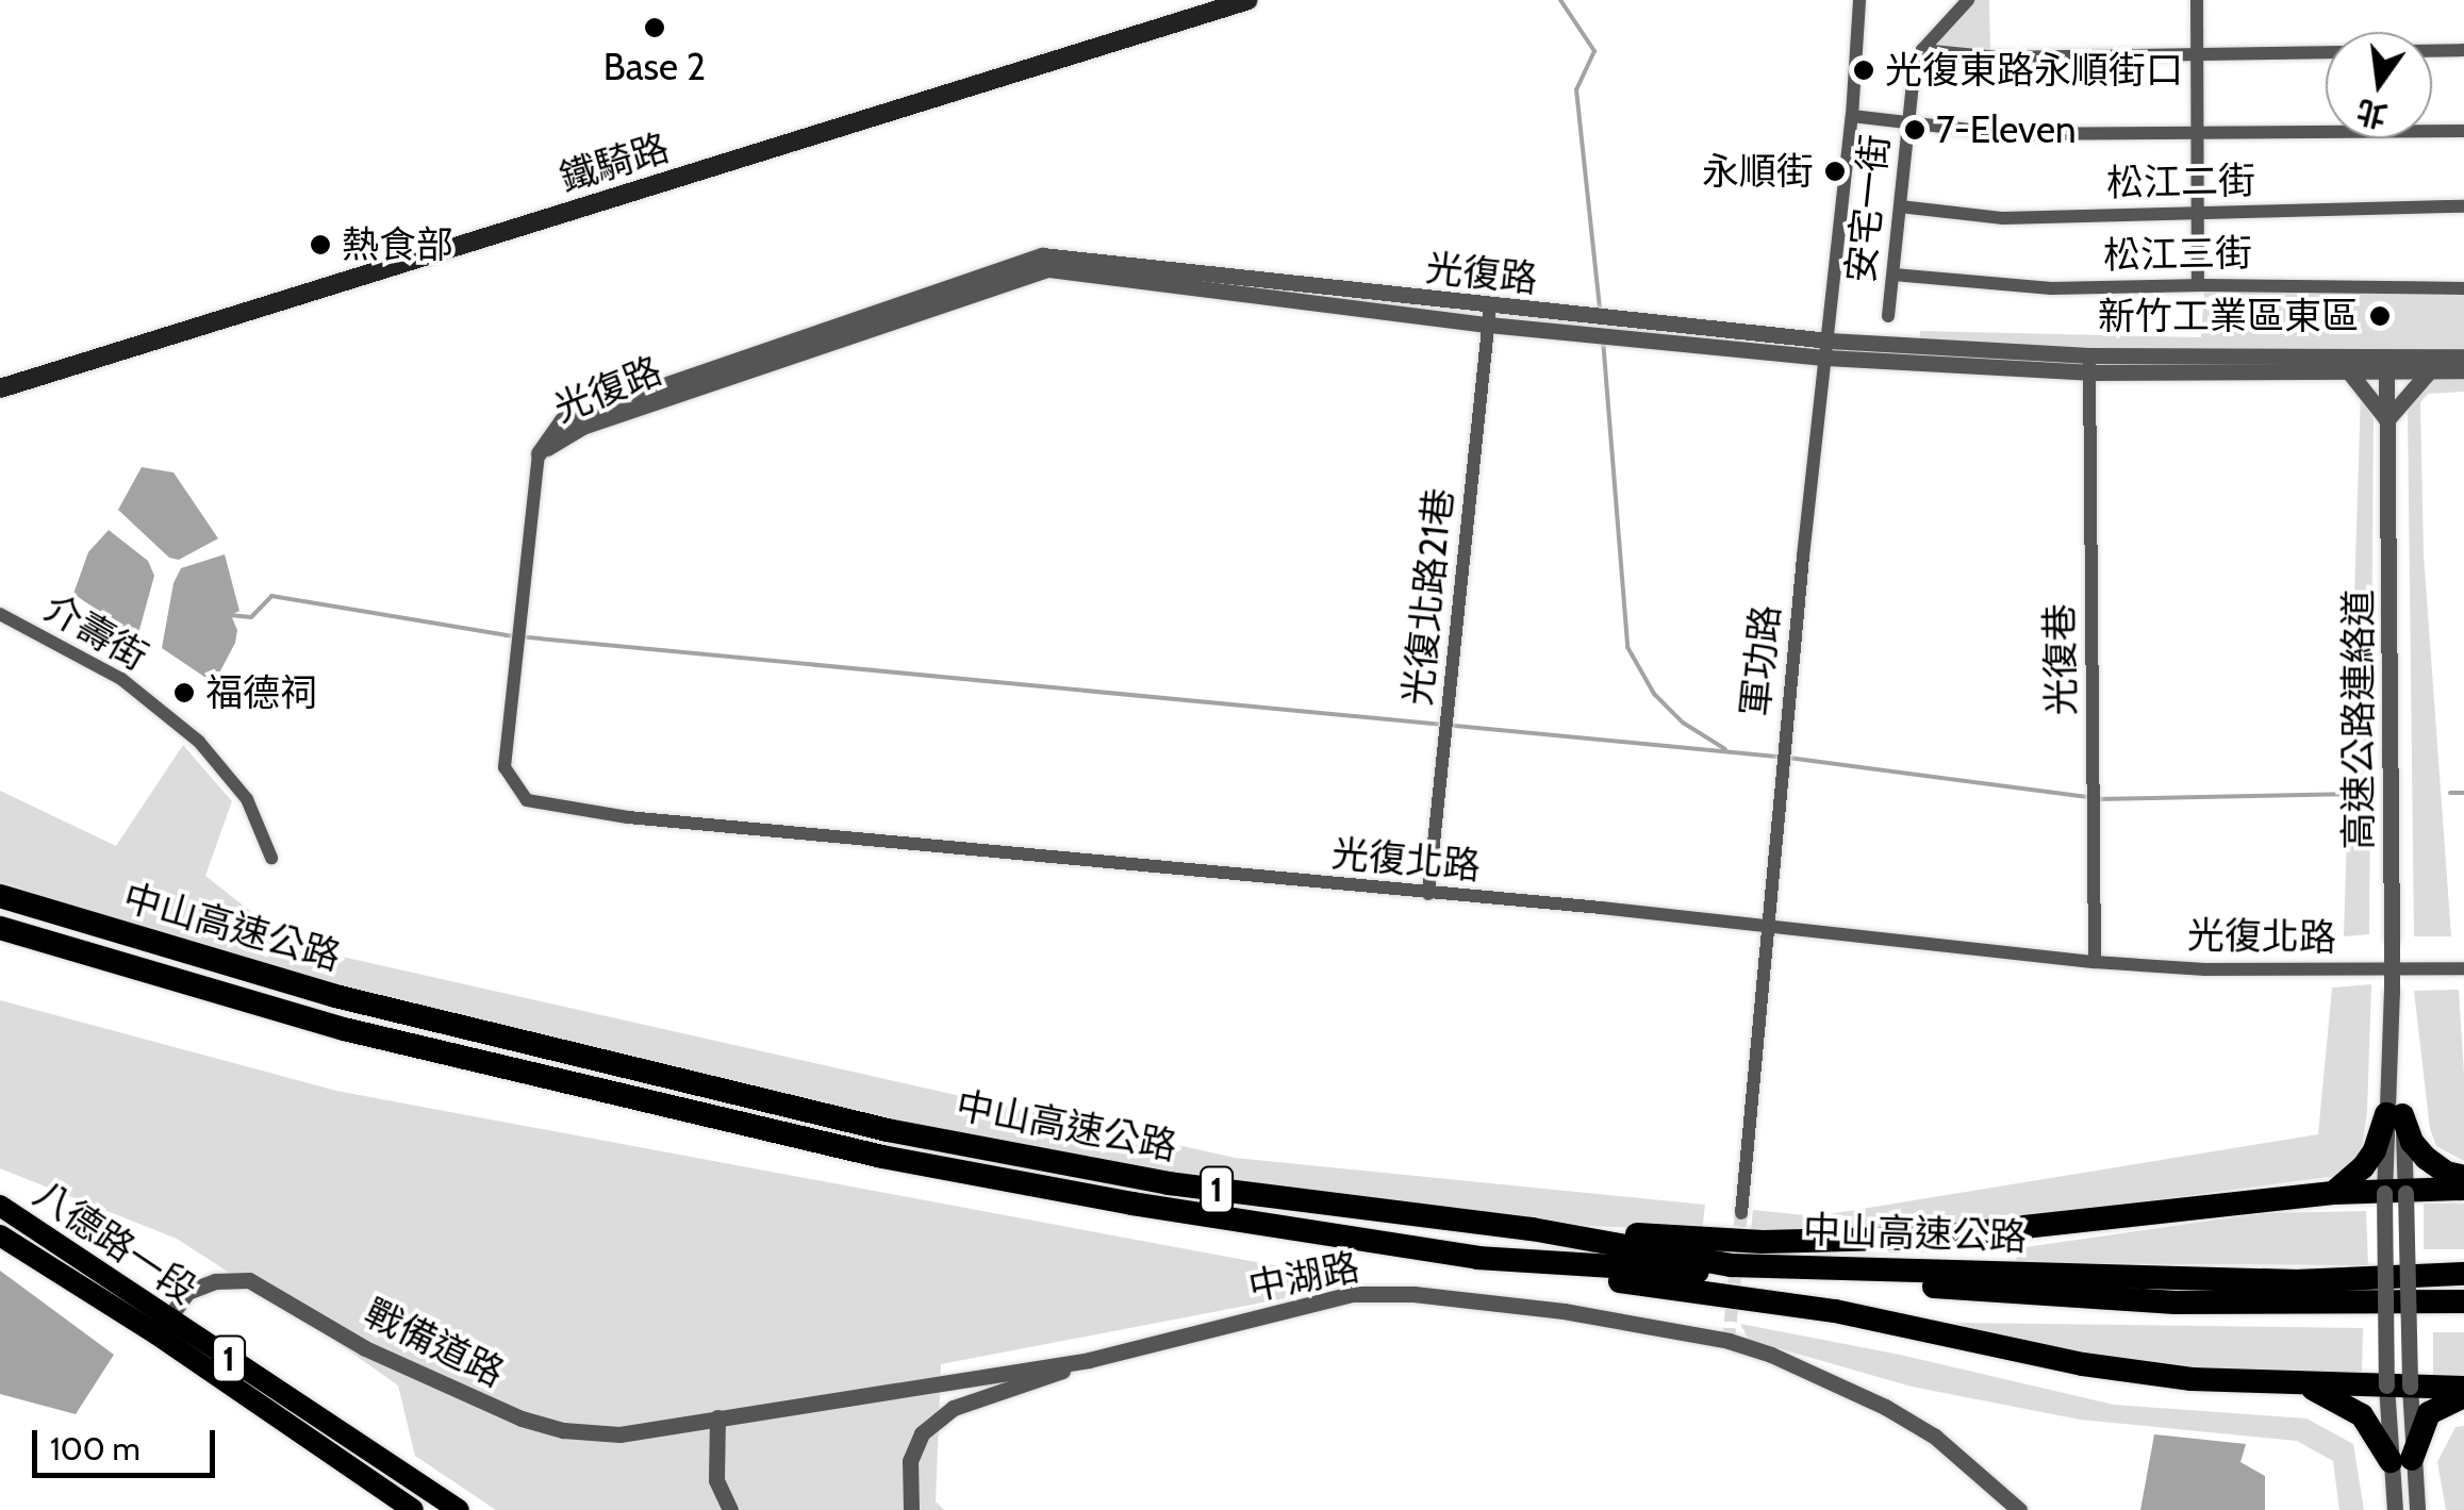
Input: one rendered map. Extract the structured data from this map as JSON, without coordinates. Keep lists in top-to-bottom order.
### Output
{
  "streets": {
    "highway": ["中山高速公路", "1"],
    "main road": ["鐵騎路", "八德路一段"],
    "street": [
      "松江二街",
      "安宅一街",
      "松江三街",
      "光復路",
      "光復北路21巷",
      "介壽街",
      "光復巷",
      "軍功路",
      "高速公路連絡道",
      "光復北路",
      "中湖路",
      "戰備道路"
    ]
  },
  "crossings": [
    ["松江二街", "安宅一街"],
    ["安宅一街", "松江三街"],
    ["光復路", "光復北路21巷"],
    ["光復路", "光復巷"],
    ["光復路", "軍功路"],
    ["光復路", "高速公路連絡道"],
    ["光復路", "光復北路"],
    ["光復北路21巷", "光復北路"],
    ["光復巷", "光復北路"],
    ["軍功路", "光復北路"],
    ["八德路一段", "戰備道路"],
    ["中湖路", "戰備道路"]
  ],
  "places": [
    "Base 2",
    "光復東路永順街口",
    "7-Eleven",
    "永順街",
    "熱食部",
    "新竹工業區東區",
    "福德祠"
  ],
  "scale_bar": "100 m",
  "north": "bottom"
}
